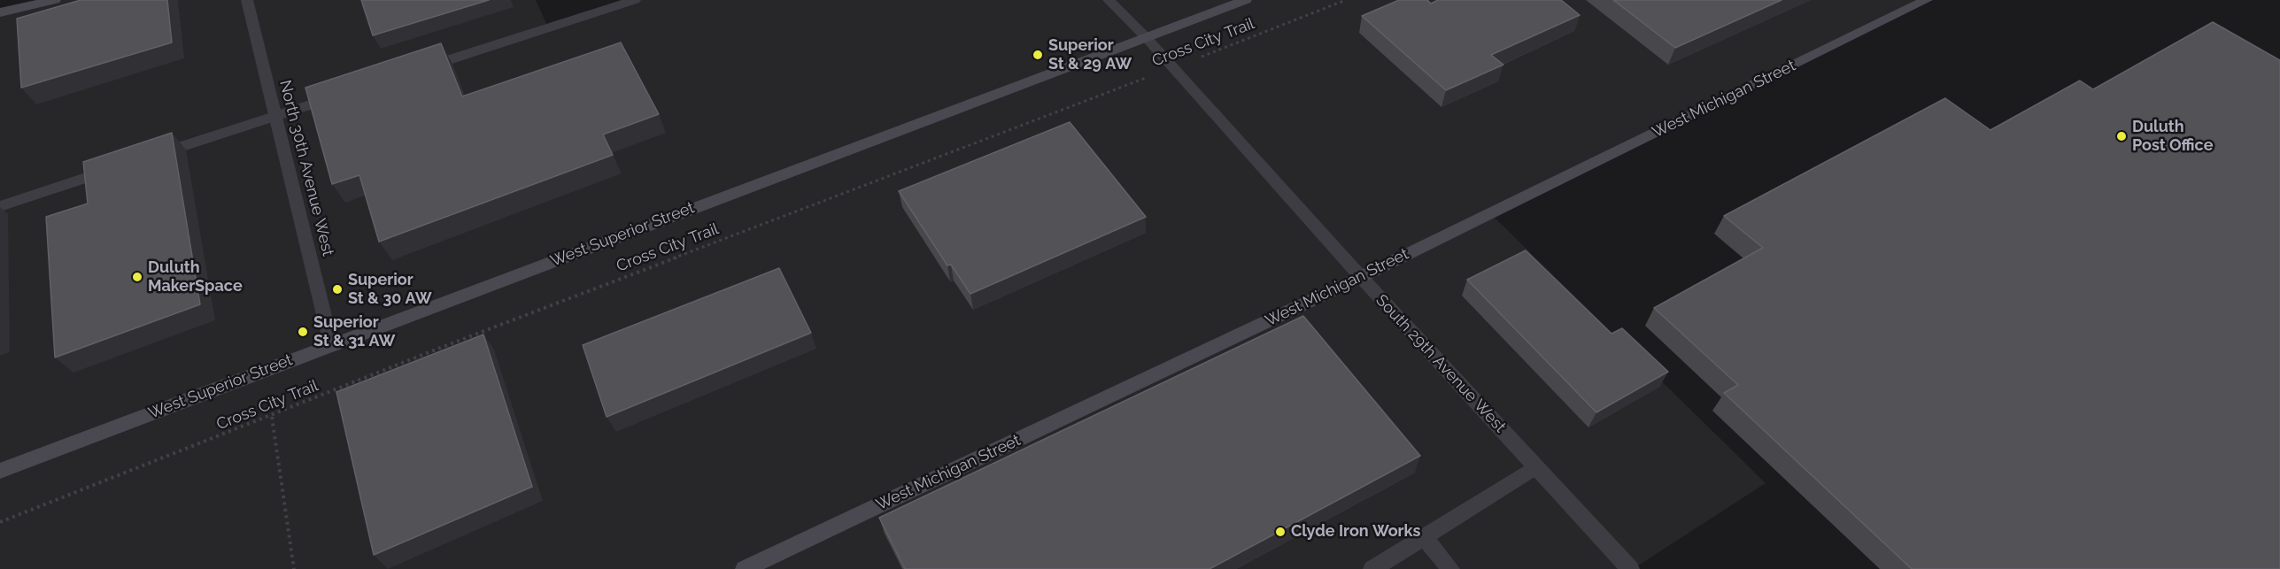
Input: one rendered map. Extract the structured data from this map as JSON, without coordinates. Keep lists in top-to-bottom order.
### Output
{
  "streets": {
    "street": [
      "West Michigan Street",
      "North 30th Avenue West",
      "West Superior Street",
      "South 29th Avenue West"
    ],
    "path": ["Cross City Trail"]
  },
  "crossings": [
    ["Cross City Trail", "South 29th Avenue West"],
    ["West Michigan Street", "South 29th Avenue West"],
    ["North 30th Avenue West", "West Superior Street"],
    ["West Superior Street", "South 29th Avenue West"]
  ],
  "places": [
    "Superior St & 29 AW",
    "Duluth Post Office",
    "Duluth MakerSpace",
    "Superior St & 30 AW",
    "Superior St & 31 AW",
    "Clyde Iron Works"
  ]
}
